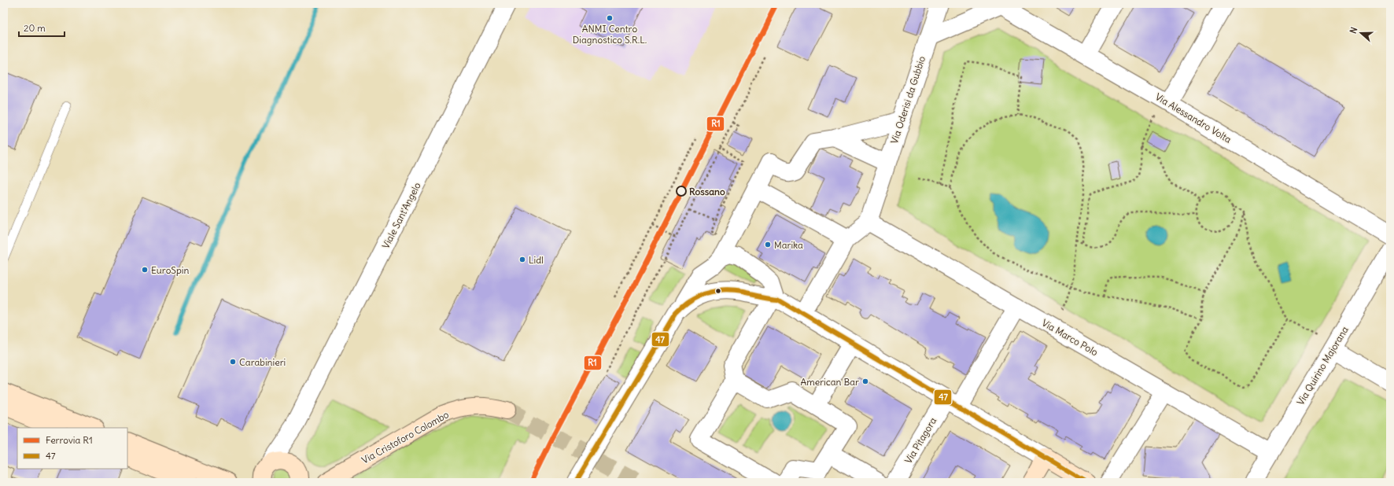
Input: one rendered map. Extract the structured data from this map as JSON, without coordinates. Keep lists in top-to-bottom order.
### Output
{
  "streets": {
    "main road": ["Via Cristoforo Colombo"],
    "street": [
      "Via Oderisi da Gubbio",
      "Via Alessandro Volta",
      "Viale Sant'Angelo",
      "Via Marco Polo",
      "Via Quirino Majorana",
      "Via Pitagora"
    ]
  },
  "crossings": [
    ["Via Oderisi da Gubbio", "Via Marco Polo"],
    ["Viale Sant'Angelo", "Via Cristoforo Colombo"],
    ["Via Marco Polo", "Via Quirino Majorana"],
    ["Via Marco Polo", "Via Pitagora"]
  ],
  "places": [
    "ANMI Centro Diagnostico S.R.L.",
    "Rossano",
    "Marika",
    "Lidl",
    "EuroSpin",
    "Carabinieri",
    "American Bar"
  ],
  "lines": ["rail line R1", "transit line 47"],
  "legend": ["Ferrovia R1", "47"],
  "scale_bar": "20 m",
  "north": "left"
}
